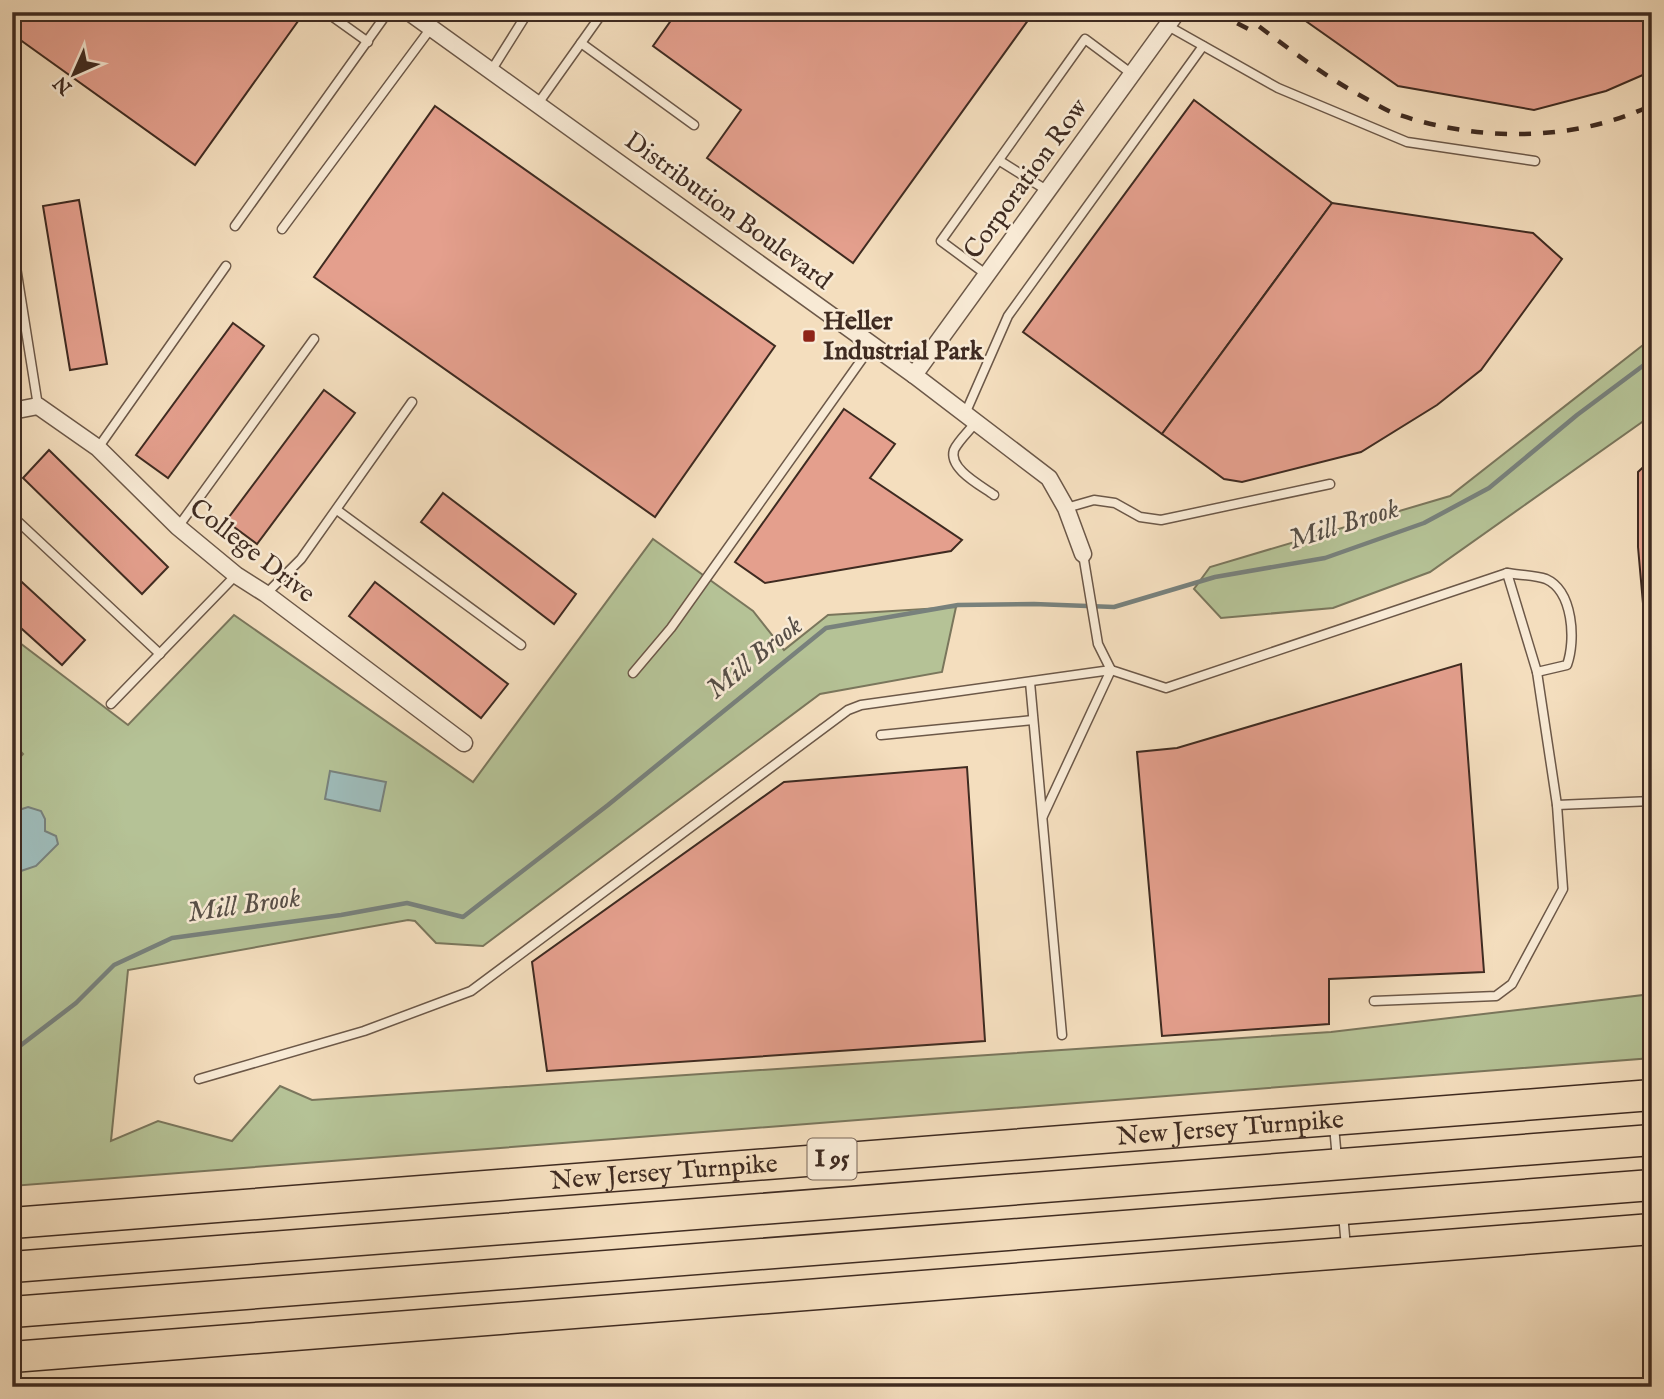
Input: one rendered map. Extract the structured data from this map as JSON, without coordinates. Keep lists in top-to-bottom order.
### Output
{
  "streets": {
    "highway": ["New Jersey Turnpike", "I 95"],
    "street": ["Corporation Row", "Distribution Boulevard", "College Drive"]
  },
  "crossings": [
    ["Corporation Row", "Distribution Boulevard"]
  ],
  "water": ["Mill Brook"],
  "places": {
    "transit": ["Heller Industrial Park"]
  },
  "north": "bottom left"
}
